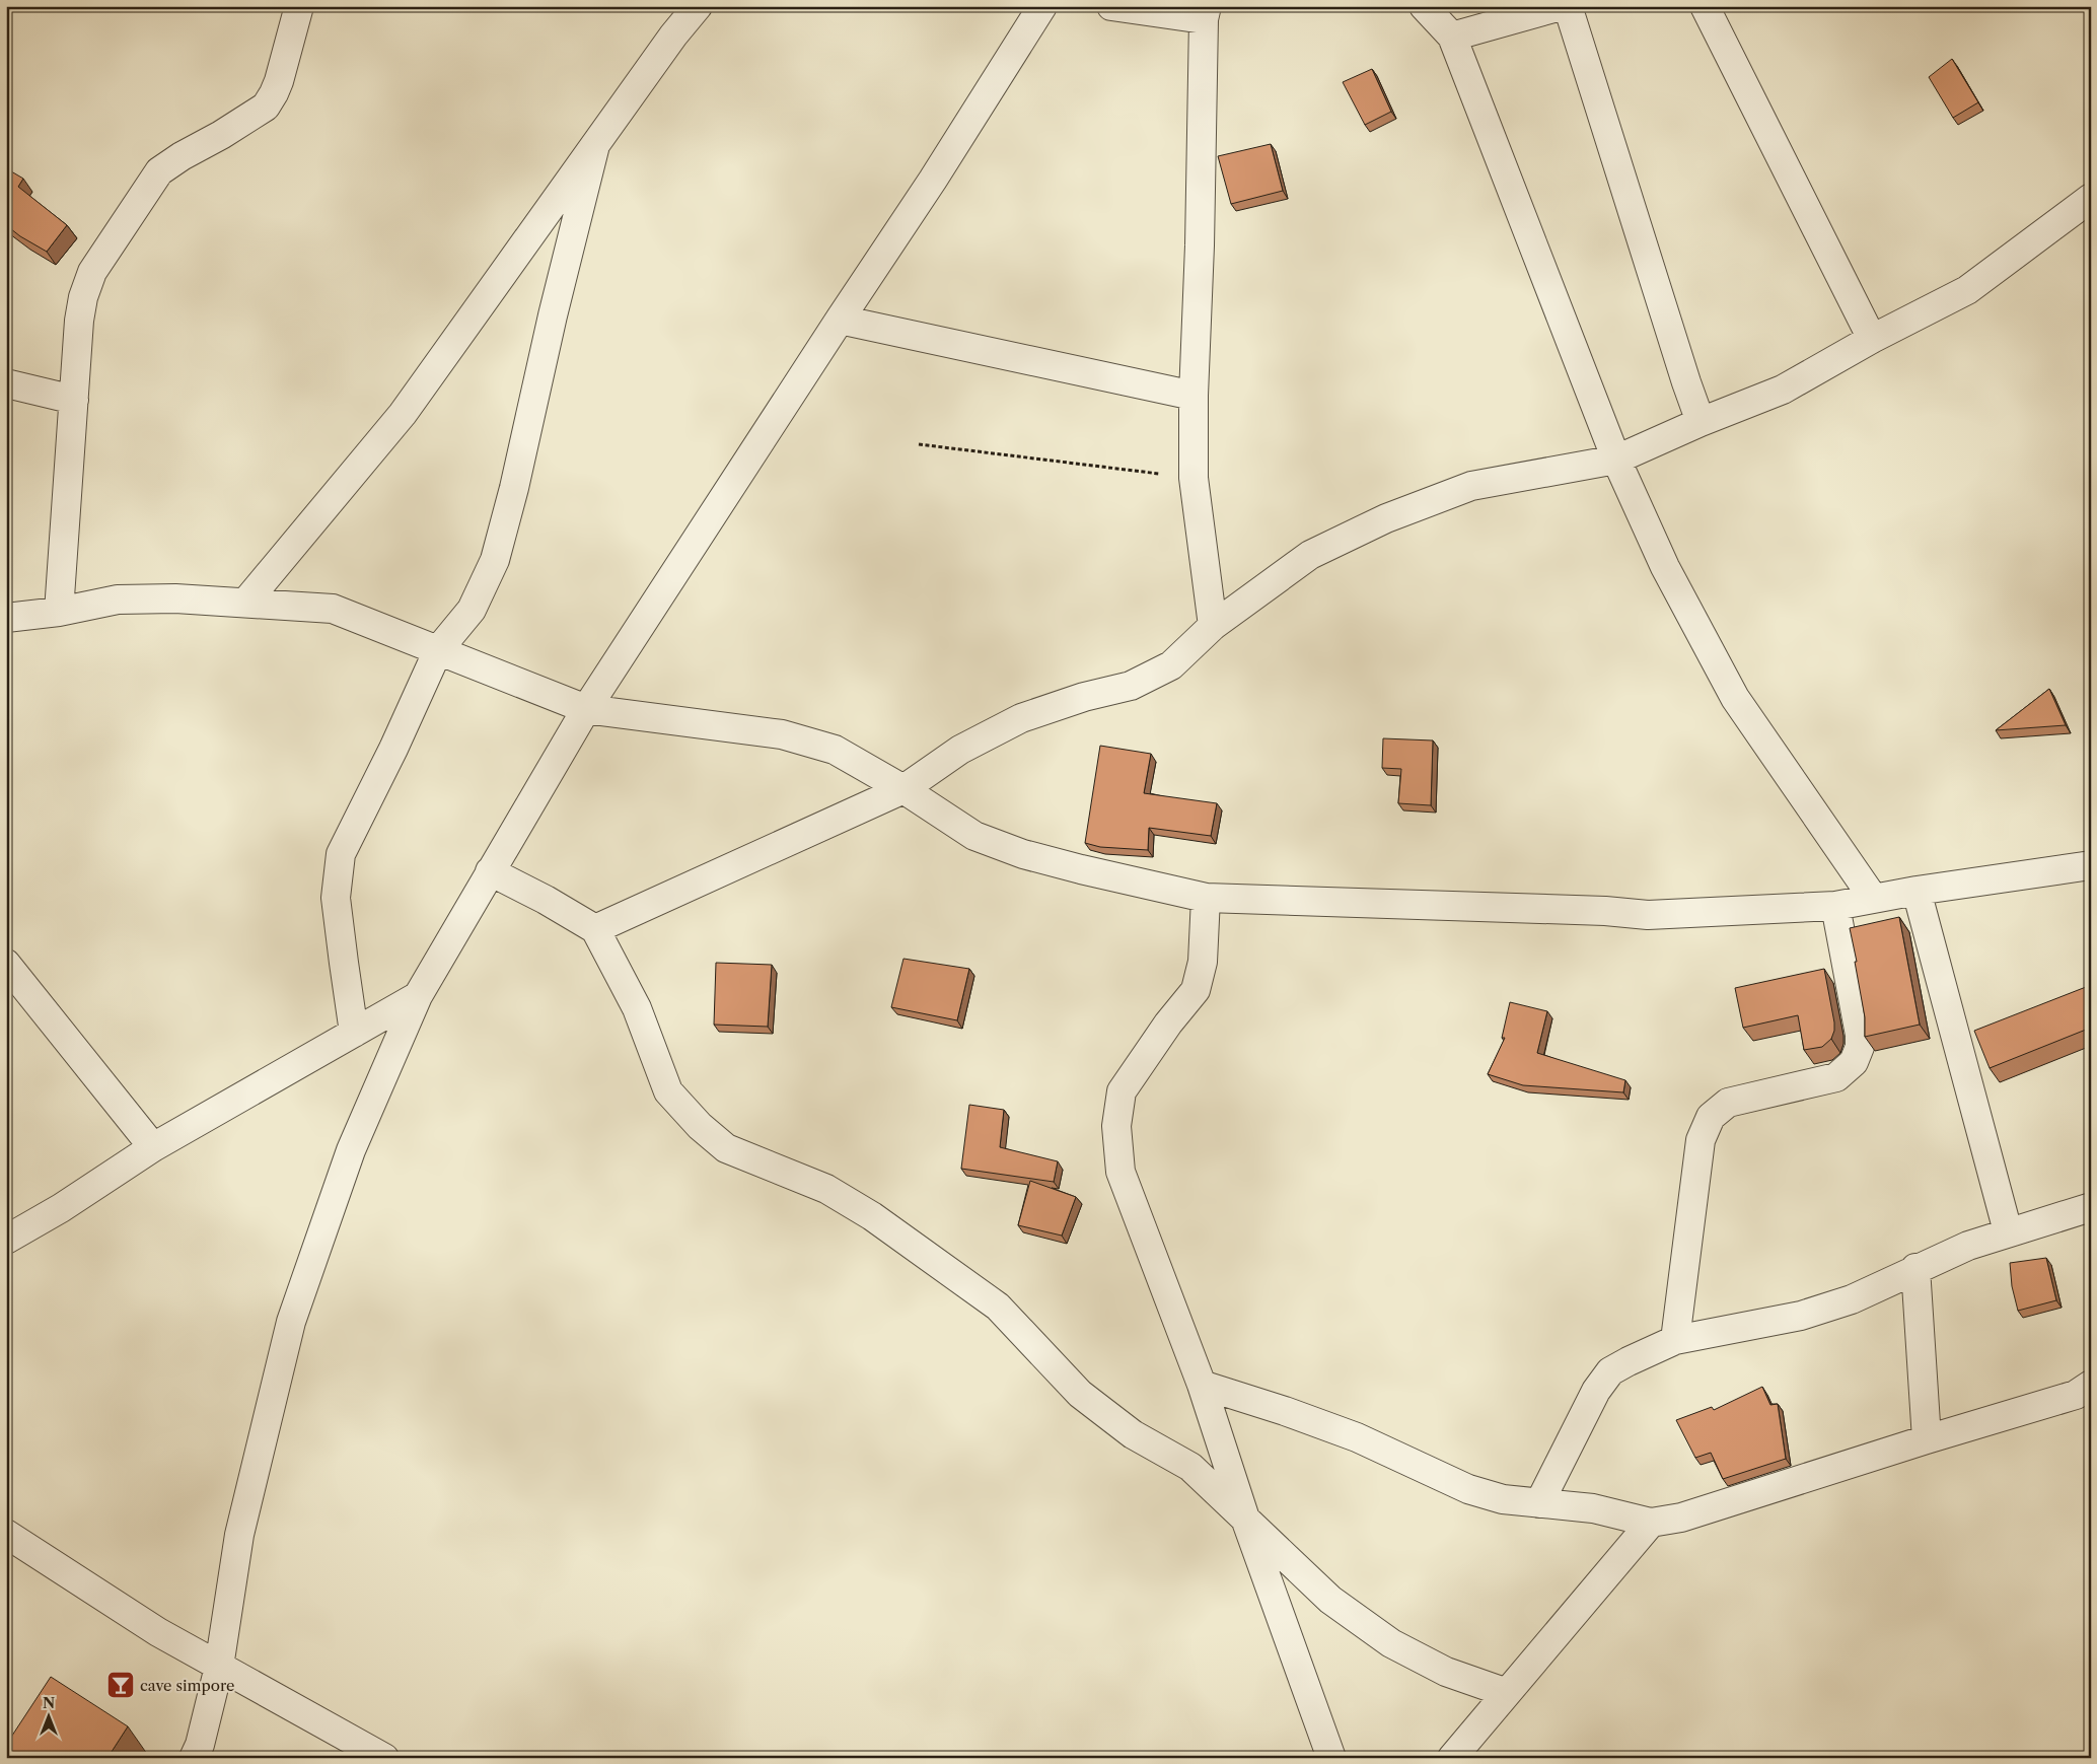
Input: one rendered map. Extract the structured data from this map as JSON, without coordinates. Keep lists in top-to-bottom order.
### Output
{
  "places": {
    "bar": ["cave simpore"]
  },
  "north": "top"
}
